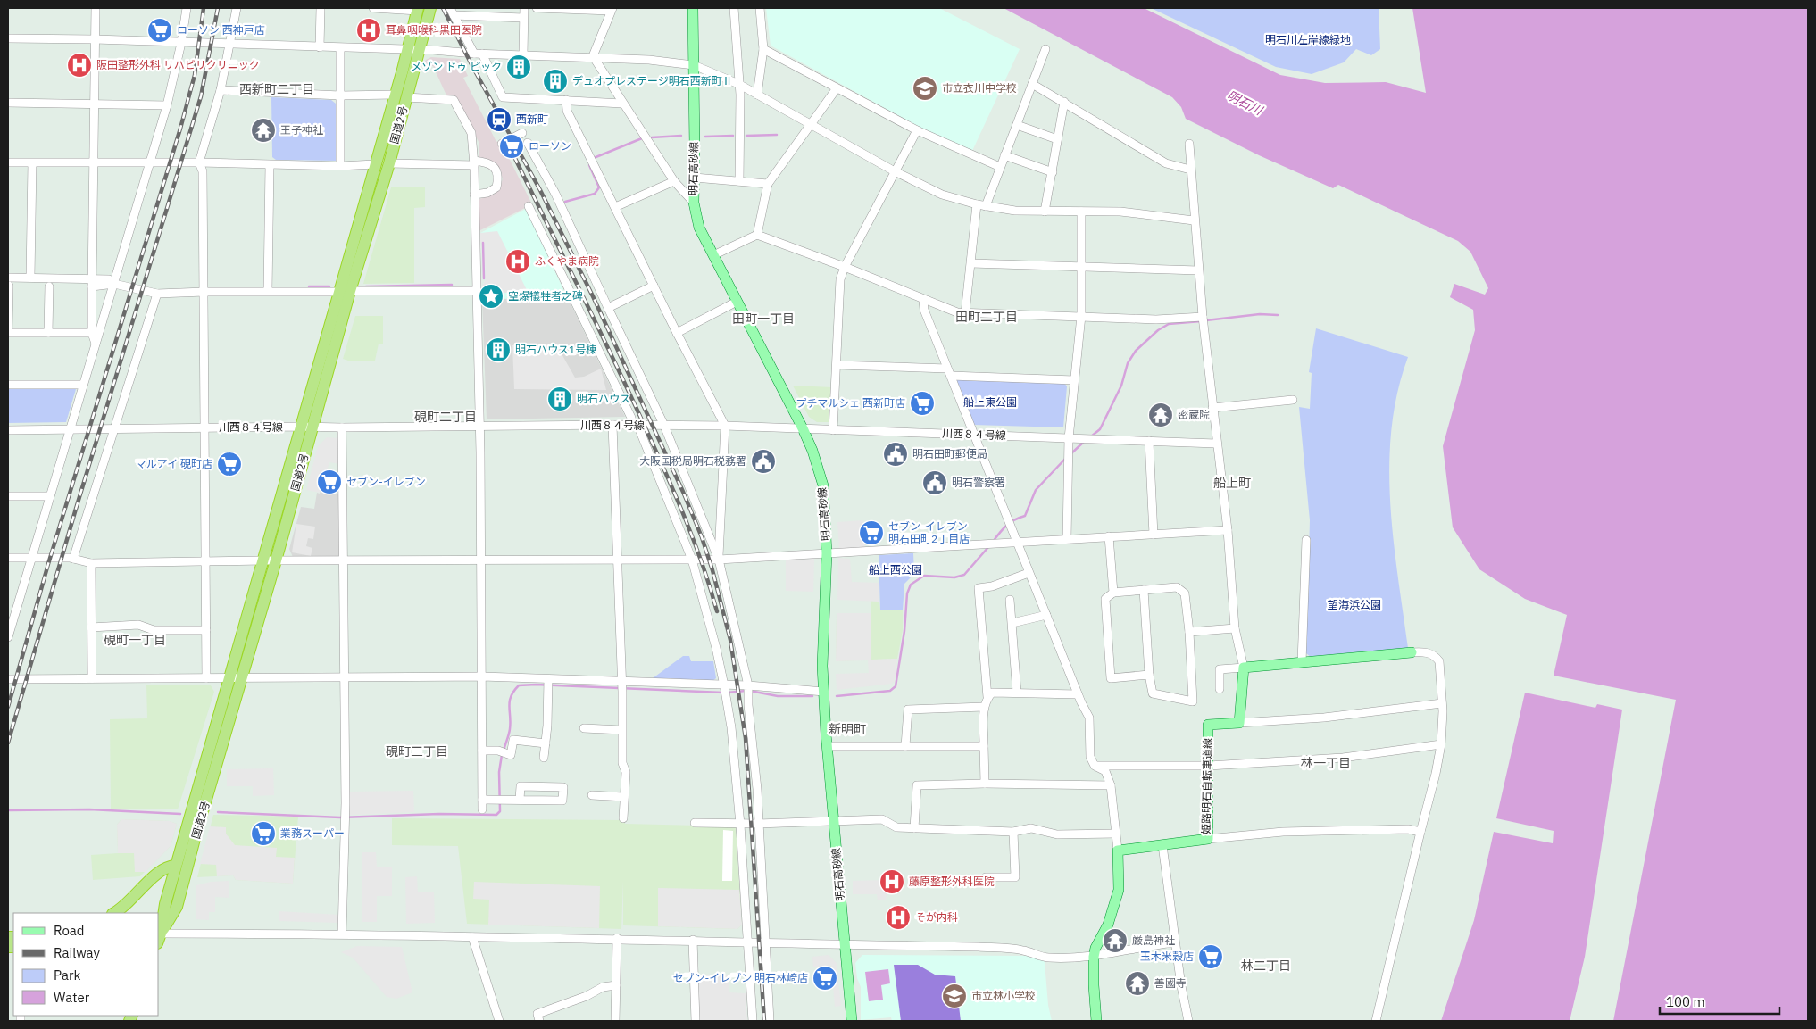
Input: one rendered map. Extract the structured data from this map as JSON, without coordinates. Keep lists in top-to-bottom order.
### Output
{
  "streets": {
    "highway": ["国道2号"],
    "main road": ["明石高砂線", "姫路明石自転車道線"],
    "street": ["川西８４号線"]
  },
  "crossings": [
    ["国道2号", "川西８４号線"],
    ["明石高砂線", "川西８４号線"]
  ],
  "districts": [
    "西新町二丁目",
    "田町二丁目",
    "田町一丁目",
    "硯町二丁目",
    "船上町",
    "硯町一丁目",
    "新明町",
    "硯町三丁目",
    "林一丁目",
    "林二丁目"
  ],
  "water": ["明石川"],
  "parks": [
    "明石川左岸線緑地",
    "船上東公園",
    "船上西公園",
    "望海浜公園"
  ],
  "places": {
    "supermarket": [
      "ローソン 西神戸店",
      "ローソン",
      "プチマルシェ 西新町店",
      "マルアイ 硯町店",
      "セブン-イレブン",
      "セブン-イレブン 明石田町2丁目店",
      "業務スーパー",
      "玉木米穀店",
      "セブン-イレブン 明石林崎店"
    ],
    "hospital": [
      "耳鼻咽喉科黒田医院",
      "阪田整形外科 リハビリクリニック",
      "ふくやま病院",
      "藤原整形外科医院",
      "そが内科"
    ],
    "building": [
      "メゾン ドゥ ピック",
      "デュオプレステージ明石西新町Ⅱ",
      "明石ハウス1号棟",
      "明石ハウス"
    ],
    "school or university": ["市立衣川中学校", "市立林小学校"],
    "station": ["西新町"],
    "temple": [
      "王子神社",
      "密蔵院",
      "厳島神社",
      "善國寺"
    ],
    "place": ["空爆犠牲者之碑"],
    "public building": ["明石田町郵便局", "大阪国税局明石税務署", "明石警察署"]
  },
  "legend": [
    "Road",
    "Railway",
    "Park",
    "Water"
  ],
  "scale_bar": "100 m"
}
